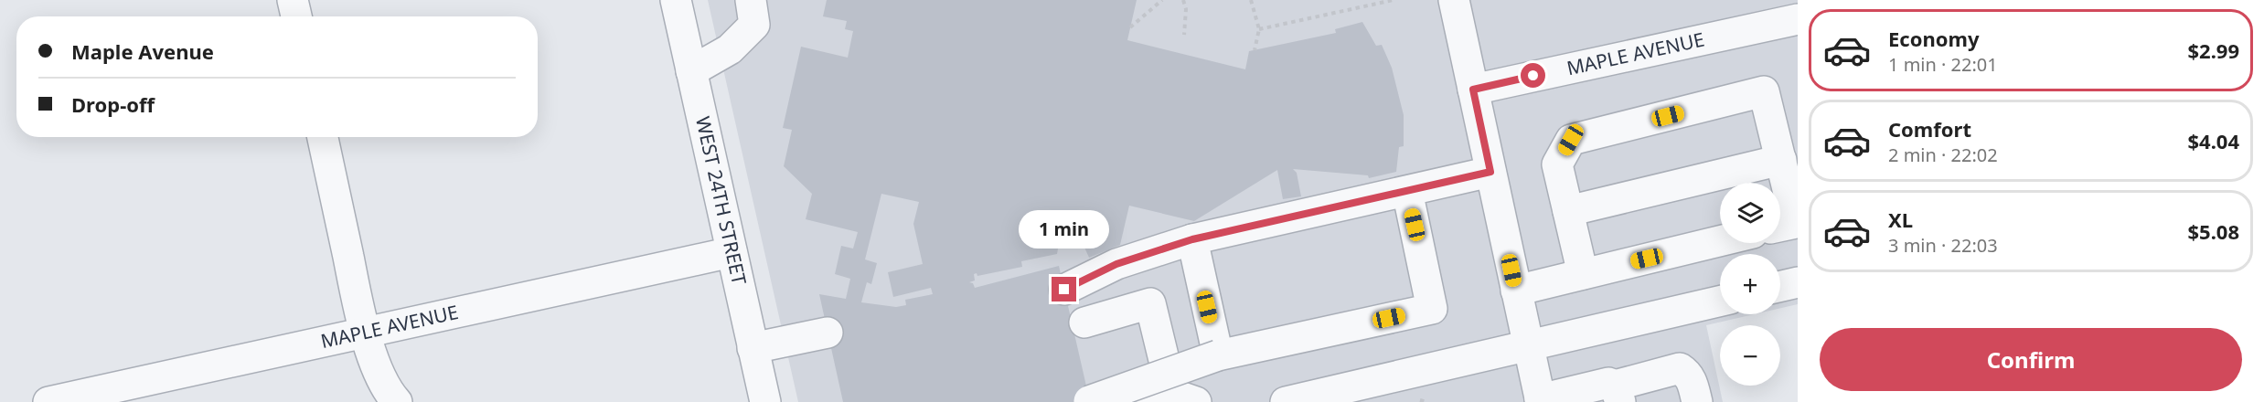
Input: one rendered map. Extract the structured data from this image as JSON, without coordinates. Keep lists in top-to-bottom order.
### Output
{
  "streets": {
    "street": ["MAPLE AVENUE", "WEST 24TH STREET"]
  },
  "crossings": [
    ["MAPLE AVENUE", "WEST 24TH STREET"]
  ],
  "page": {
    "list": [
      {
        "name": "Economy",
        "note": "1 min · 22:01",
        "value": "$2.99"
      },
      {
        "name": "Comfort",
        "note": "2 min · 22:02",
        "value": "$4.04"
      },
      {
        "name": "XL",
        "note": "3 min · 22:03",
        "value": "$5.08"
      }
    ],
    "banner": ["Maple Avenue", "Drop-off"],
    "map_buttons": ["+", "−"],
    "bubble": "1 min",
    "buttons": "Confirm"
  }
}
